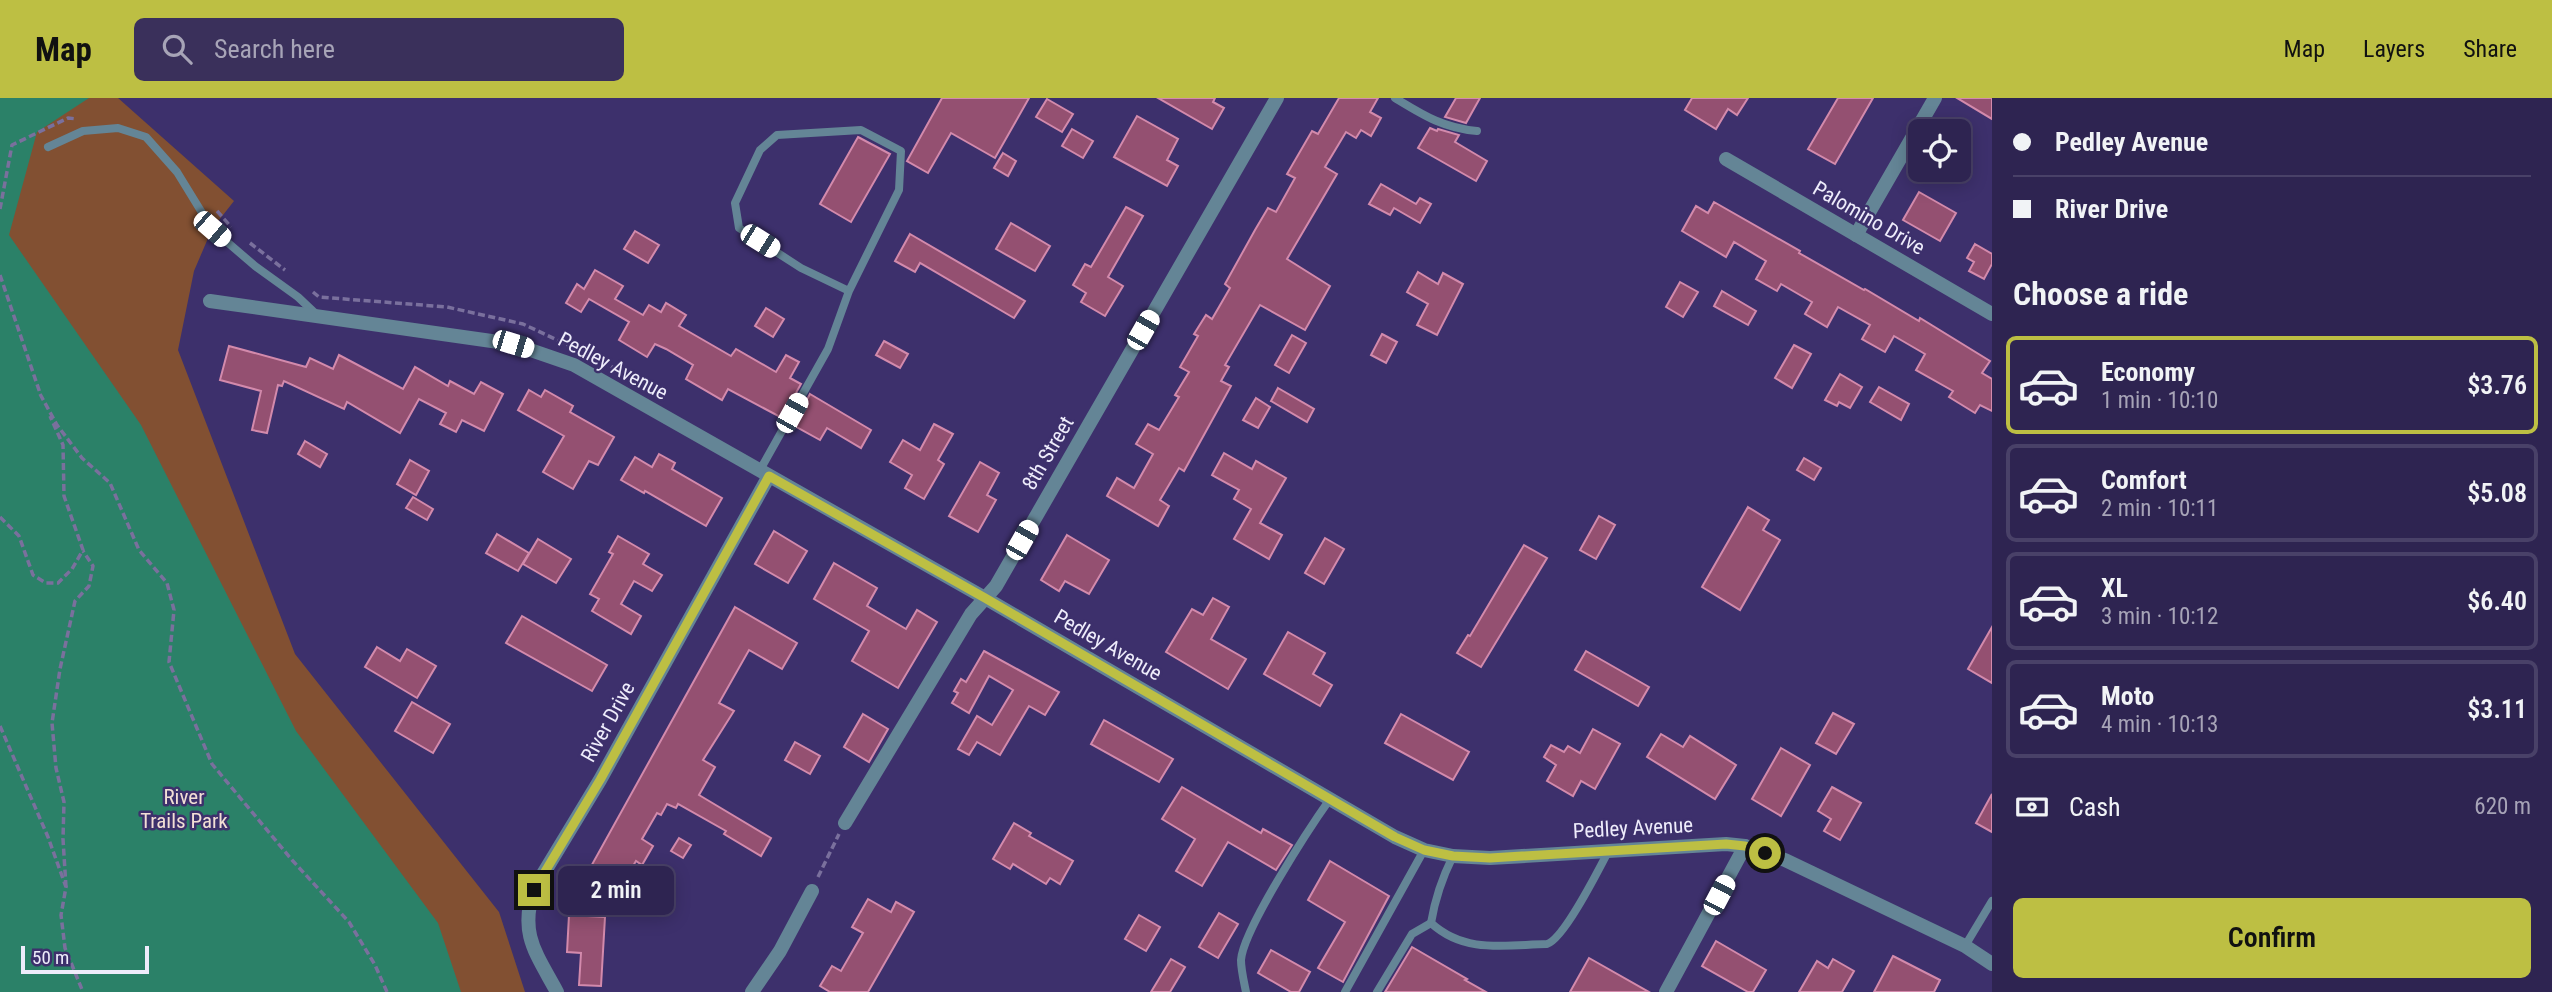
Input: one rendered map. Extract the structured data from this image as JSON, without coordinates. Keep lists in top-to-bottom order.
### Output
{
  "streets": {
    "street": [
      "Palomino Drive",
      "Pedley Avenue",
      "8th Street",
      "River Drive"
    ]
  },
  "crossings": [
    ["Pedley Avenue", "8th Street"],
    ["Pedley Avenue", "River Drive"]
  ],
  "parks": ["River Trails Park"],
  "scale_bar": "50 m",
  "page": {
    "header": "Map",
    "search": "Search here",
    "nav": ["Map", "Layers", "Share"],
    "banner": ["Pedley Avenue", "River Drive"],
    "heading": "Choose a ride",
    "list": [
      {
        "name": "Economy",
        "note": "1 min · 10:10",
        "value": "$3.76"
      },
      {
        "name": "Comfort",
        "note": "2 min · 10:11",
        "value": "$5.08"
      },
      {
        "name": "XL",
        "note": "3 min · 10:12",
        "value": "$6.40"
      },
      {
        "name": "Moto",
        "note": "4 min · 10:13",
        "value": "$3.11"
      }
    ],
    "pay": ["Cash", "620 m"],
    "bubble": "2 min",
    "buttons": "Confirm",
    "scale": "50 m"
  }
}
